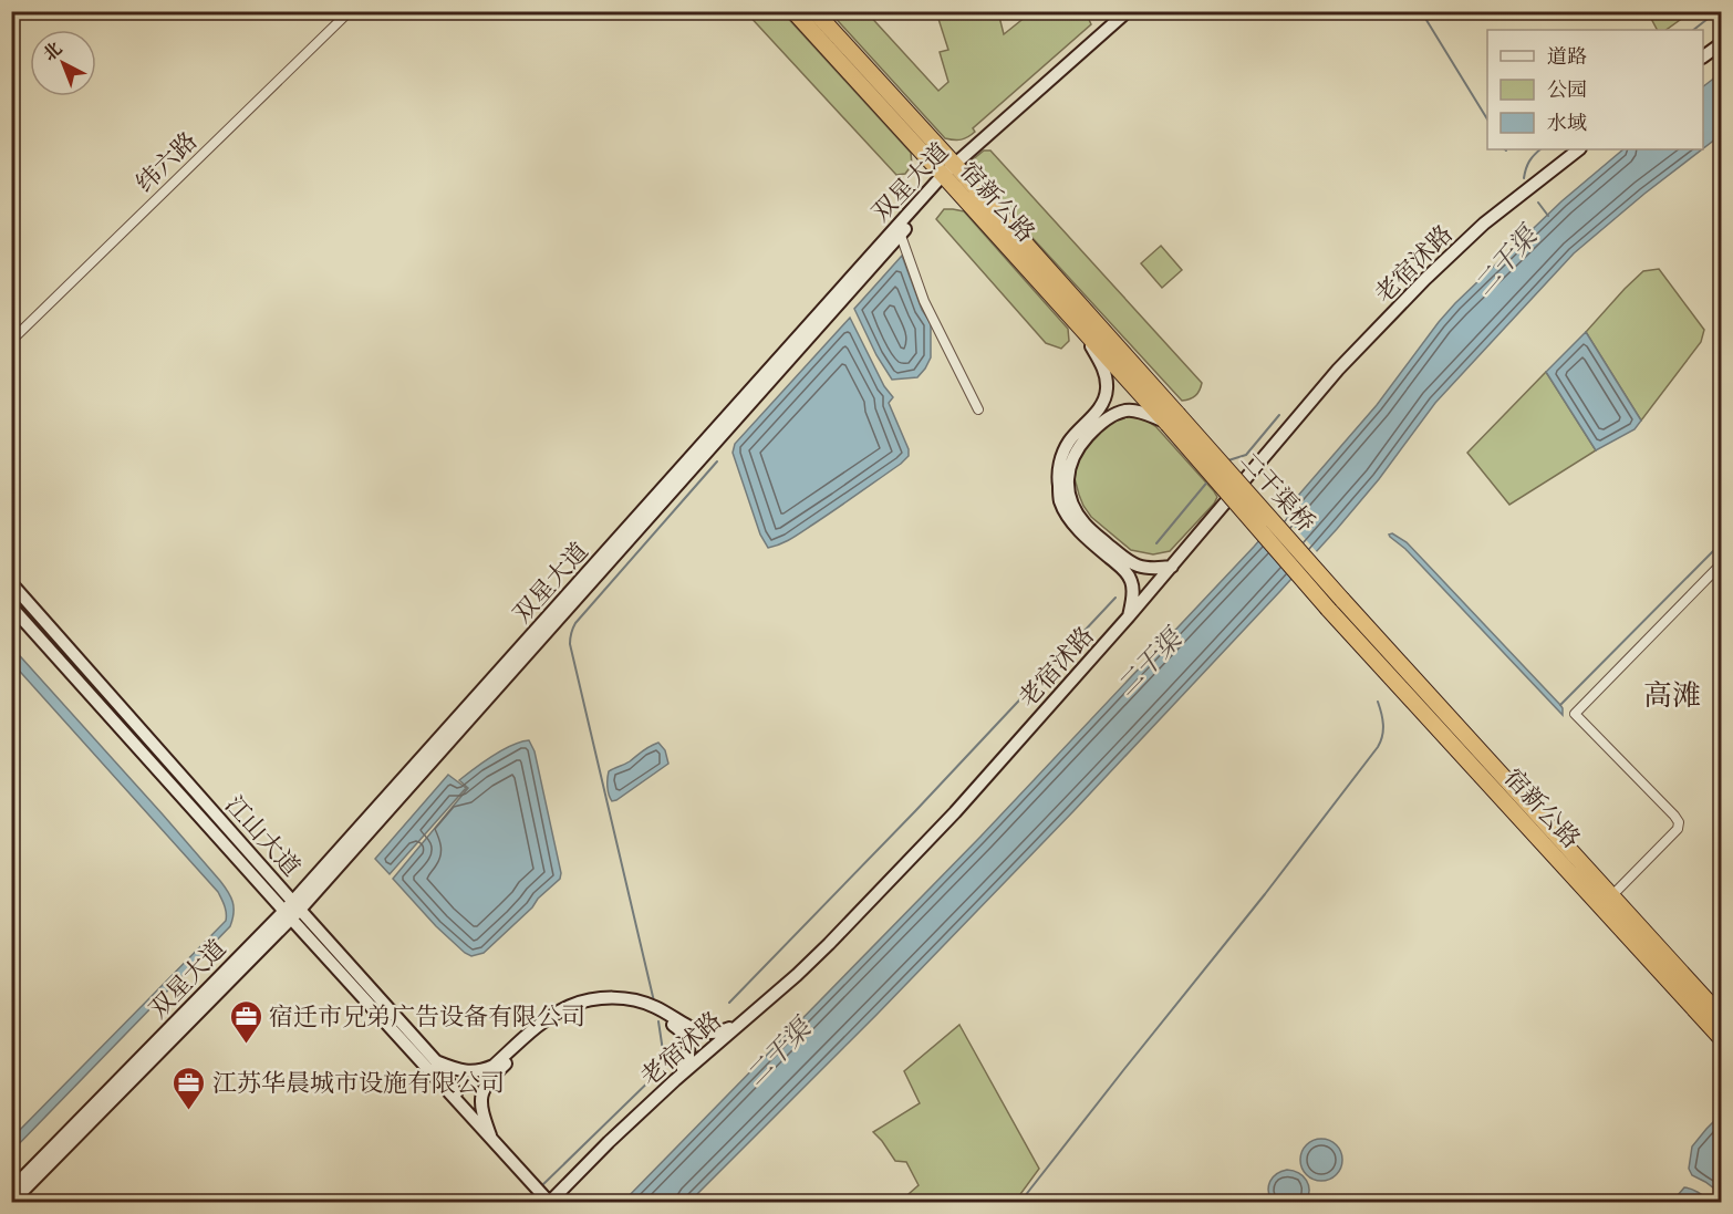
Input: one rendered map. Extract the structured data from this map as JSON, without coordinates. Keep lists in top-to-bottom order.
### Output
{
  "streets": {
    "highway": ["宿新公路", "二干渠桥"],
    "main road": ["双星大道", "老宿沭路", "江山大道"],
    "street": ["纬六路"]
  },
  "crossings": [
    ["双星大道", "宿新公路"],
    ["双星大道", "江山大道"],
    ["宿新公路", "二干渠桥"],
    ["老宿沭路", "江山大道"]
  ],
  "districts": ["高滩"],
  "water": ["二干渠"],
  "places": {
    "office": ["宿迁市兄弟广告设备有限公司", "江苏华晨城市设施有限公司"]
  },
  "legend": ["道路", "公园", "水域"],
  "north": "top left"
}
